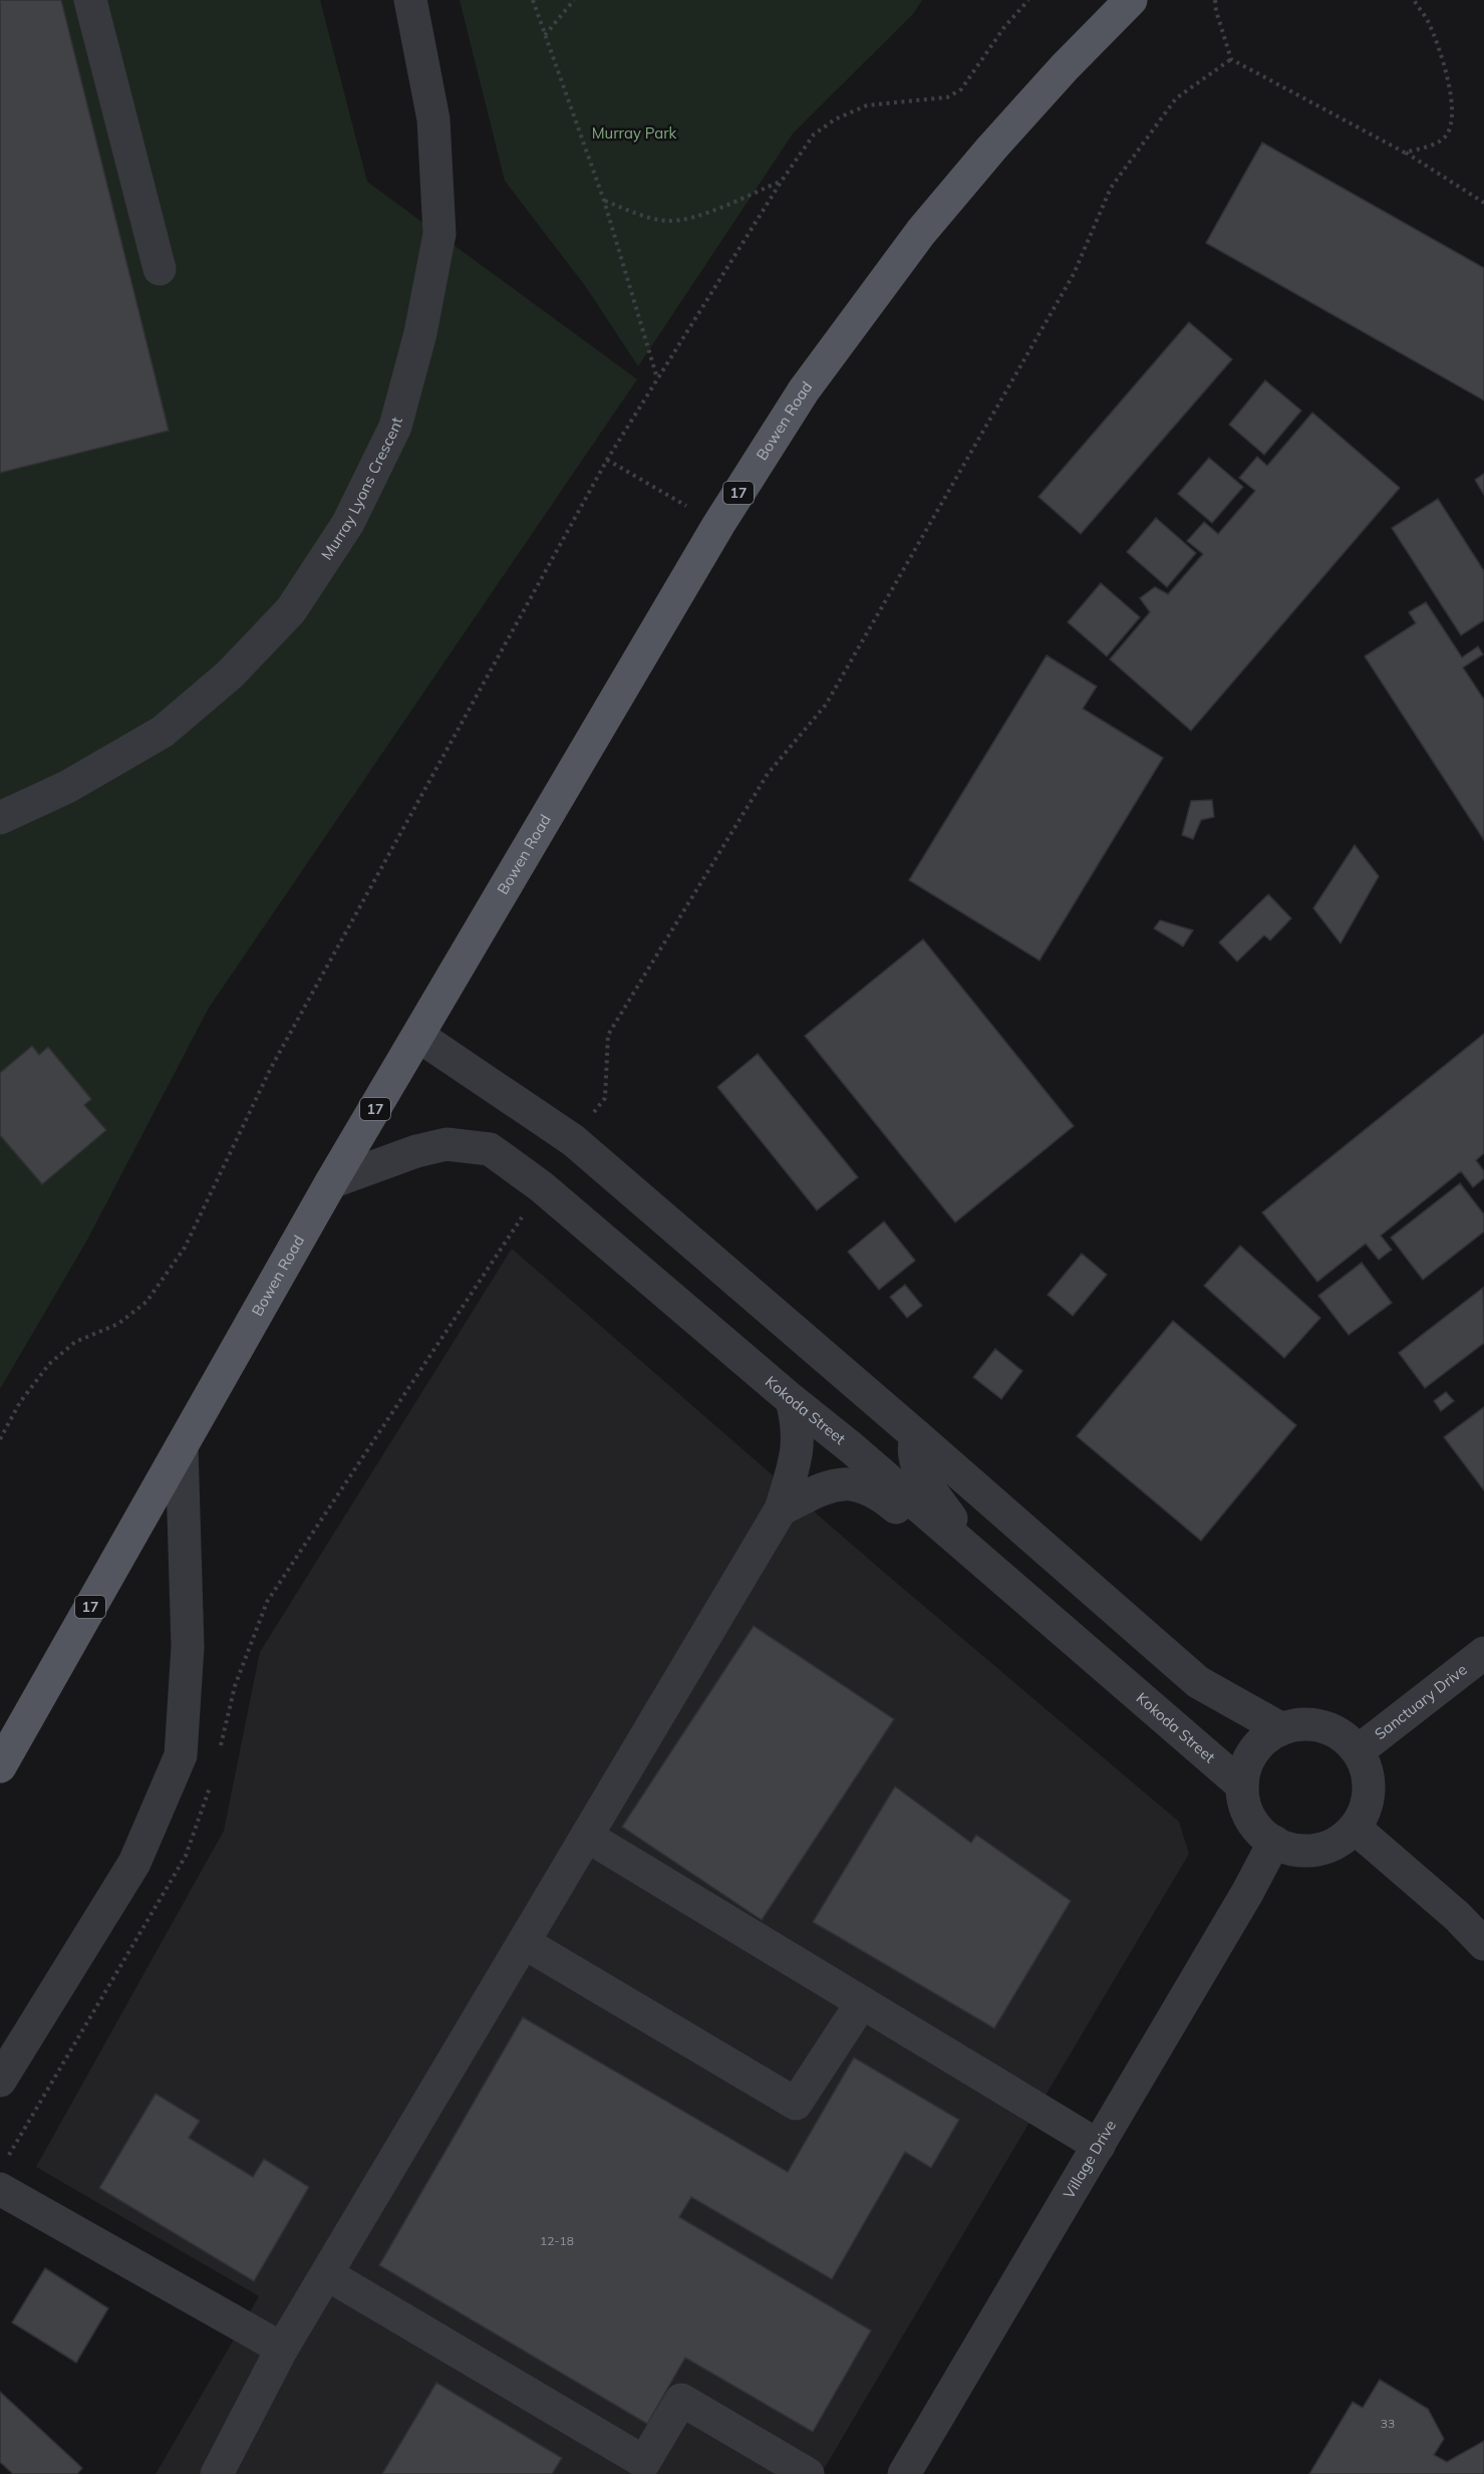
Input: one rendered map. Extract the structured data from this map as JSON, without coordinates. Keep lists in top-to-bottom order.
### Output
{
  "streets": {
    "main road": ["Bowen Road", "17"],
    "street": [
      "Murray Lyons Crescent",
      "Kokoda Street",
      "Sanctuary Drive",
      "Village Drive"
    ]
  },
  "crossings": [
    ["Bowen Road", "Kokoda Street"],
    ["Kokoda Street", "Sanctuary Drive"],
    ["Kokoda Street", "Village Drive"],
    ["Sanctuary Drive", "Village Drive"]
  ],
  "parks": ["Murray Park"],
  "house_numbers": ["12-18", "33"]
}
